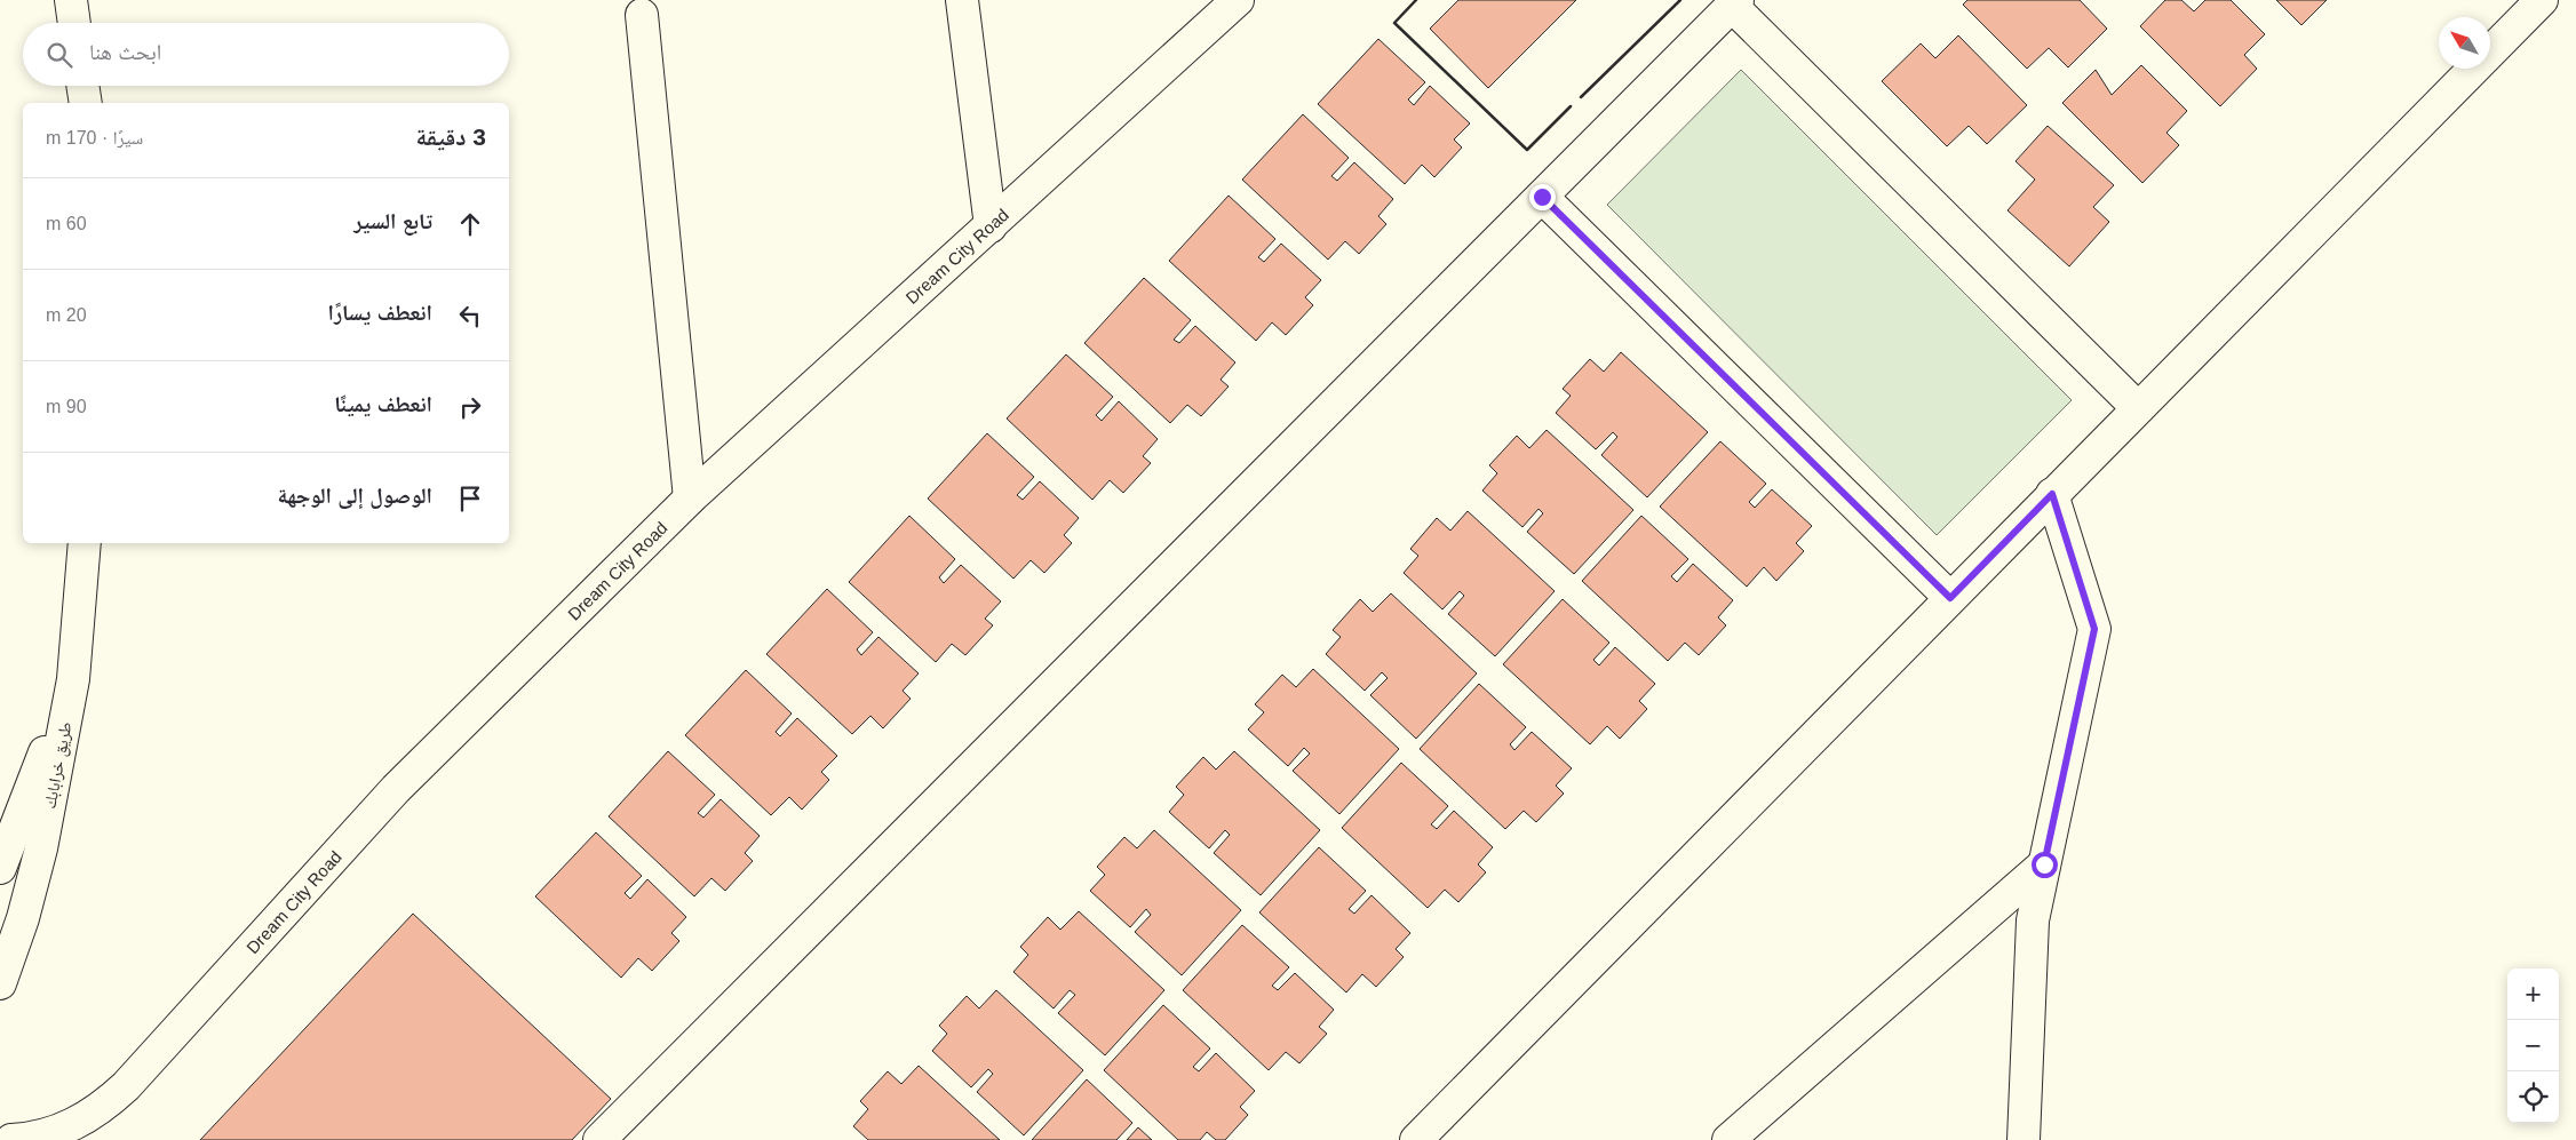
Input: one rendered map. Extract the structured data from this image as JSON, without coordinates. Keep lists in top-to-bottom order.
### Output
{
  "streets": {
    "street": ["Dream City Road", "طريق خرابابك"]
  },
  "north": "top left",
  "page": {
    "search": "ابحث هنا",
    "heading": ["3 دقيقة", "سيرًا · 170 m"],
    "list": [
      ["تابع السير", "60 m"],
      ["انعطف يسارًا", "20 m"],
      ["انعطف يمينًا", "90 m"],
      "الوصول إلى الوجهة"
    ],
    "map_buttons": ["+", "−"]
  }
}
